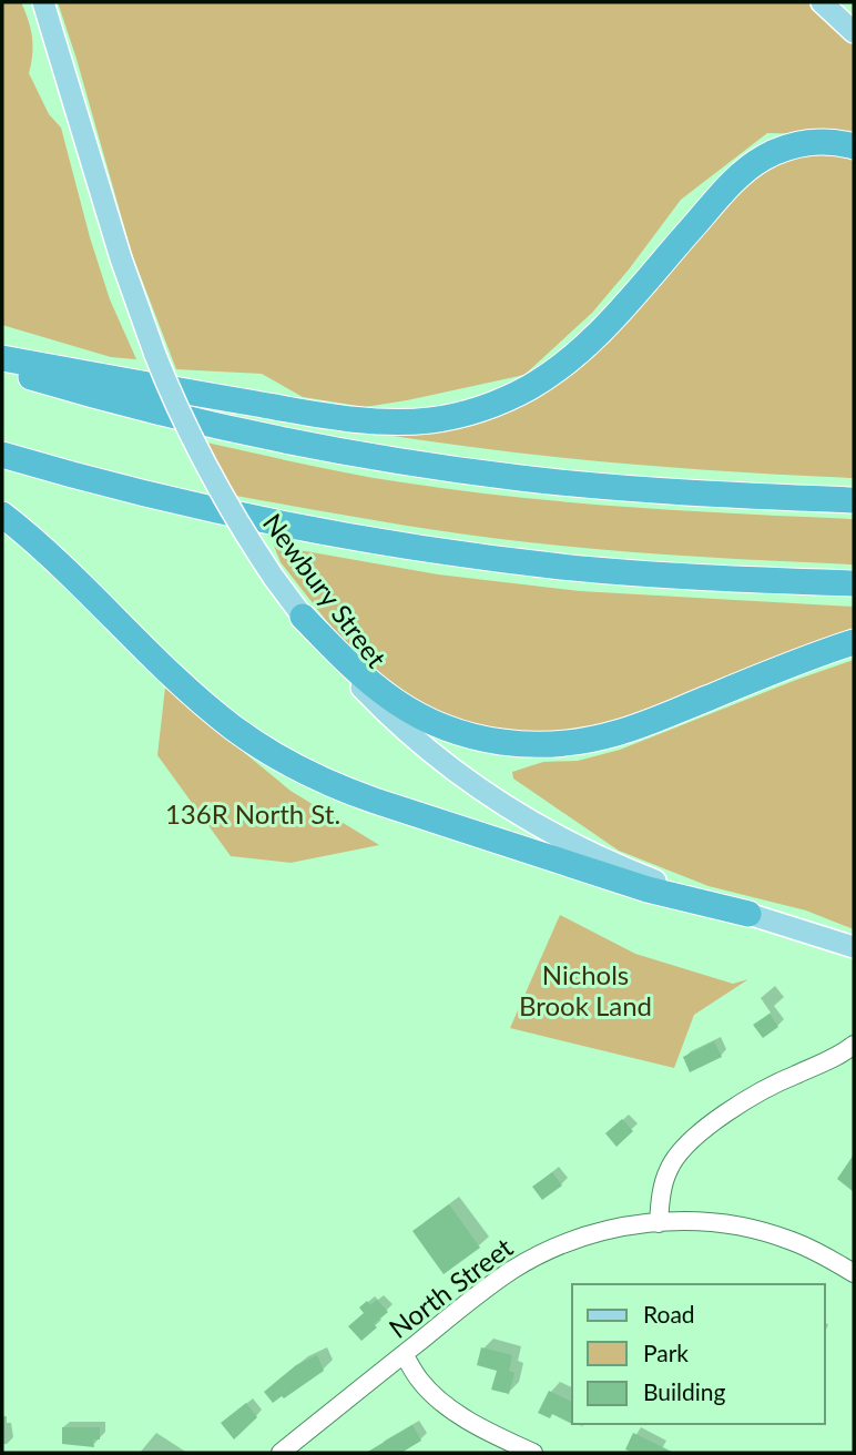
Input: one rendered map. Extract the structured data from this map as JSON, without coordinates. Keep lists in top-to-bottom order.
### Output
{
  "streets": {
    "main road": ["Newbury Street"],
    "street": ["North Street"]
  },
  "parks": ["136R North St.", "Nichols Brook Land"],
  "legend": ["Road", "Park", "Building"]
}
